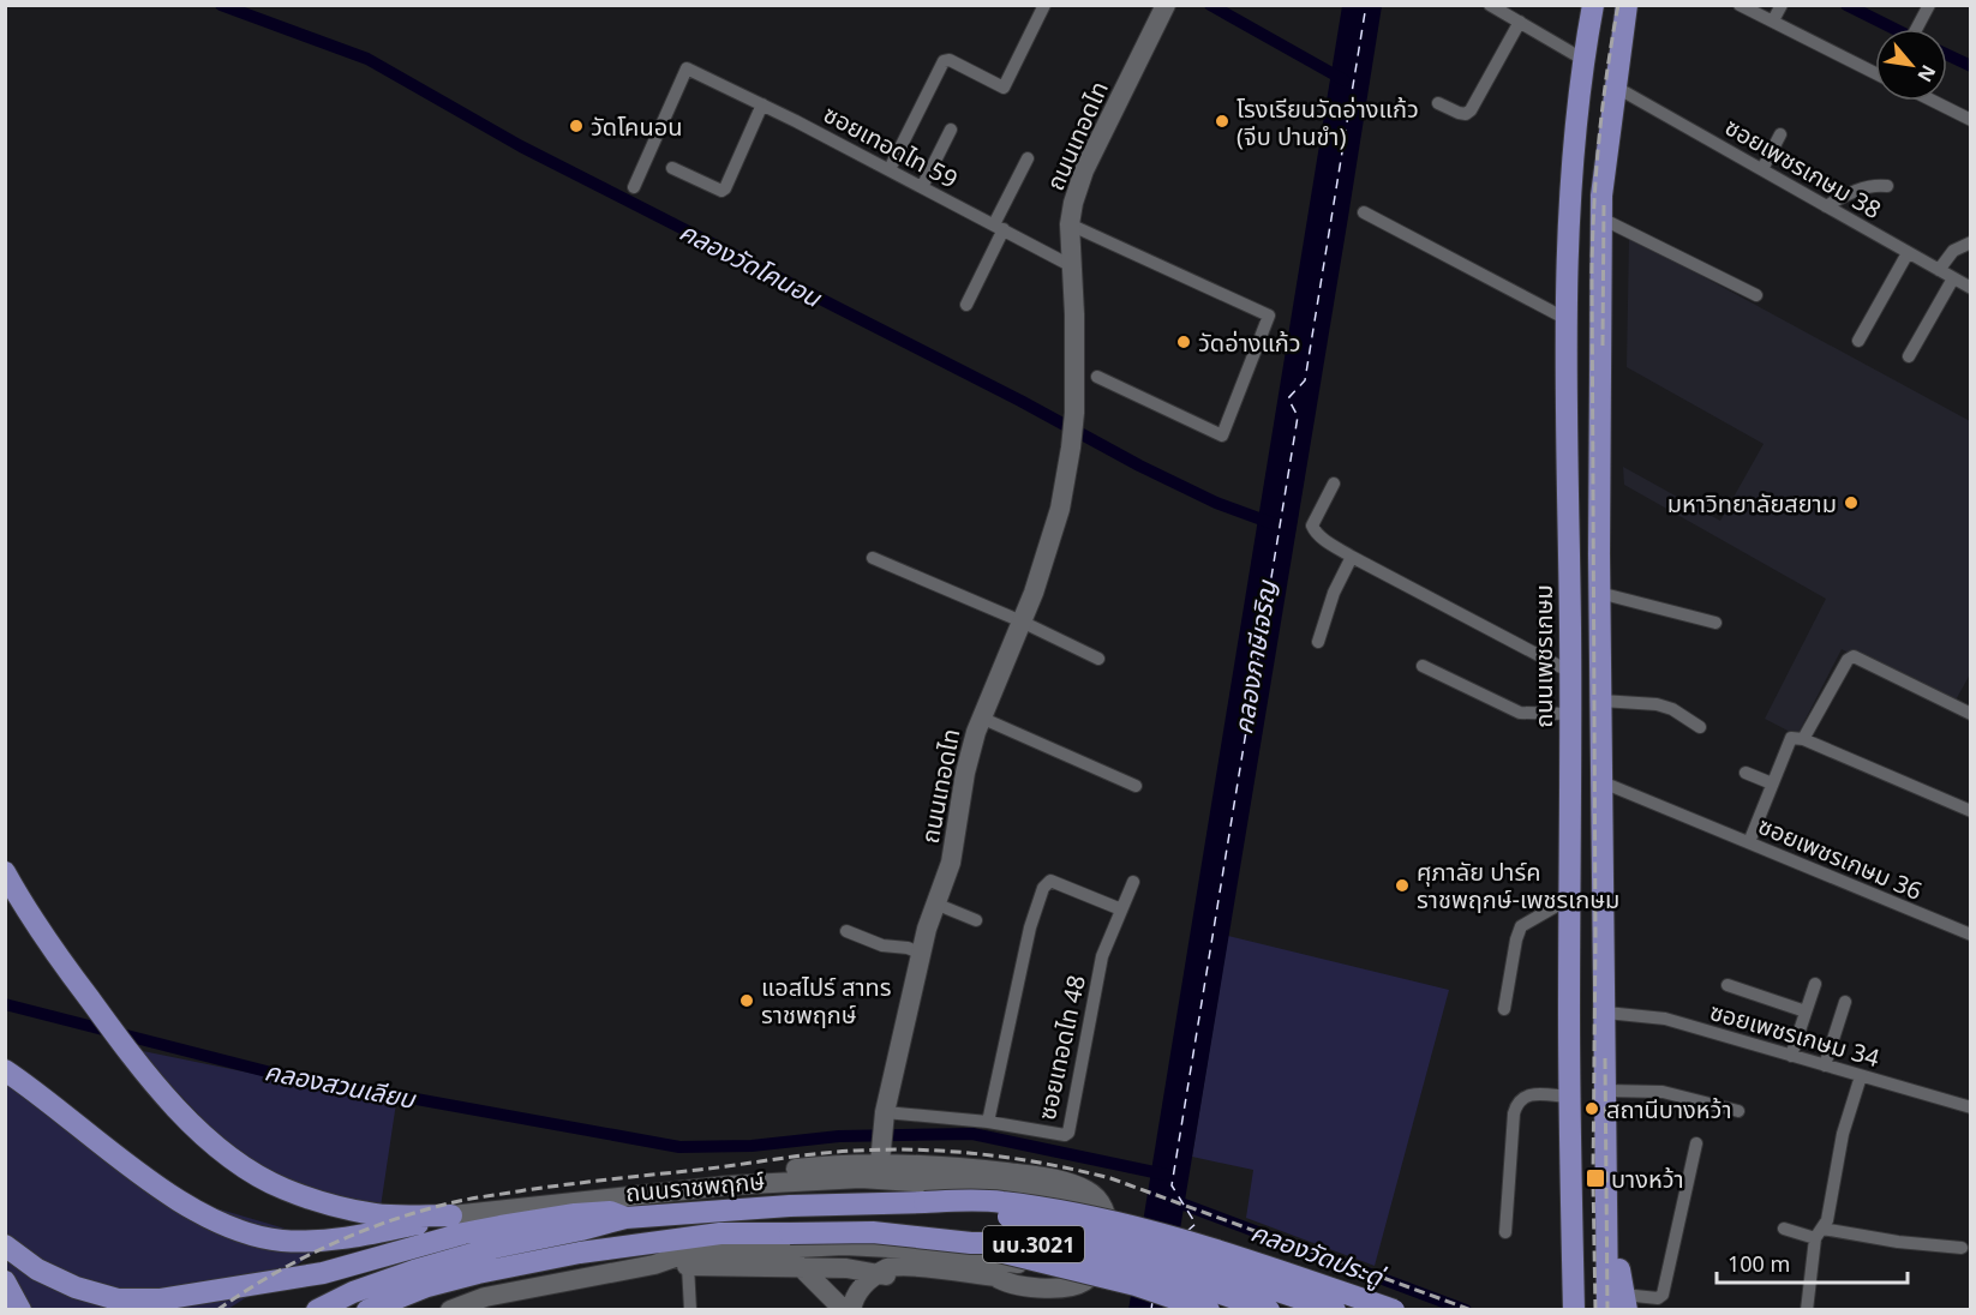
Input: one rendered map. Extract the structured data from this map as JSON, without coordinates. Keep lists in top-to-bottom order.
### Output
{
  "streets": {
    "main road": [
      "ถนนเทอดไท",
      "ถนนเพชรเกษม",
      "ถนนราชพฤกษ์",
      "นบ.3021"
    ],
    "street": [
      "ซอยเทอดไท 59",
      "ซอยเพชรเกษม 38",
      "ซอยเพชรเกษม 36",
      "ซอยเพชรเกษม 34",
      "ซอยเทอดไท 48"
    ]
  },
  "crossings": [
    ["ถนนเทอดไท", "ซอยเทอดไท 59"],
    ["ถนนเทอดไท", "ซอยเทอดไท 48"]
  ],
  "water": [
    "คลองวัดโคนอน",
    "คลองภาษีเจริญ",
    "คลองสวนเลียบ",
    "คลองวัดประดู่"
  ],
  "places": {
    "other": [
      "โรงเรียนวัดอ่างแก้ว (จีบ ปานขำ)",
      "วัดโคนอน",
      "วัดอ่างแก้ว",
      "มหาวิทยาลัยสยาม",
      "ศุภาลัย ปาร์ค ราชพฤกษ์-เพชรเกษม",
      "แอสไปร์ สาทร ราชพฤกษ์",
      "สถานีบางหว้า"
    ],
    "transit": ["บางหว้า"]
  },
  "scale_bar": "100 m",
  "north": "bottom right"
}
